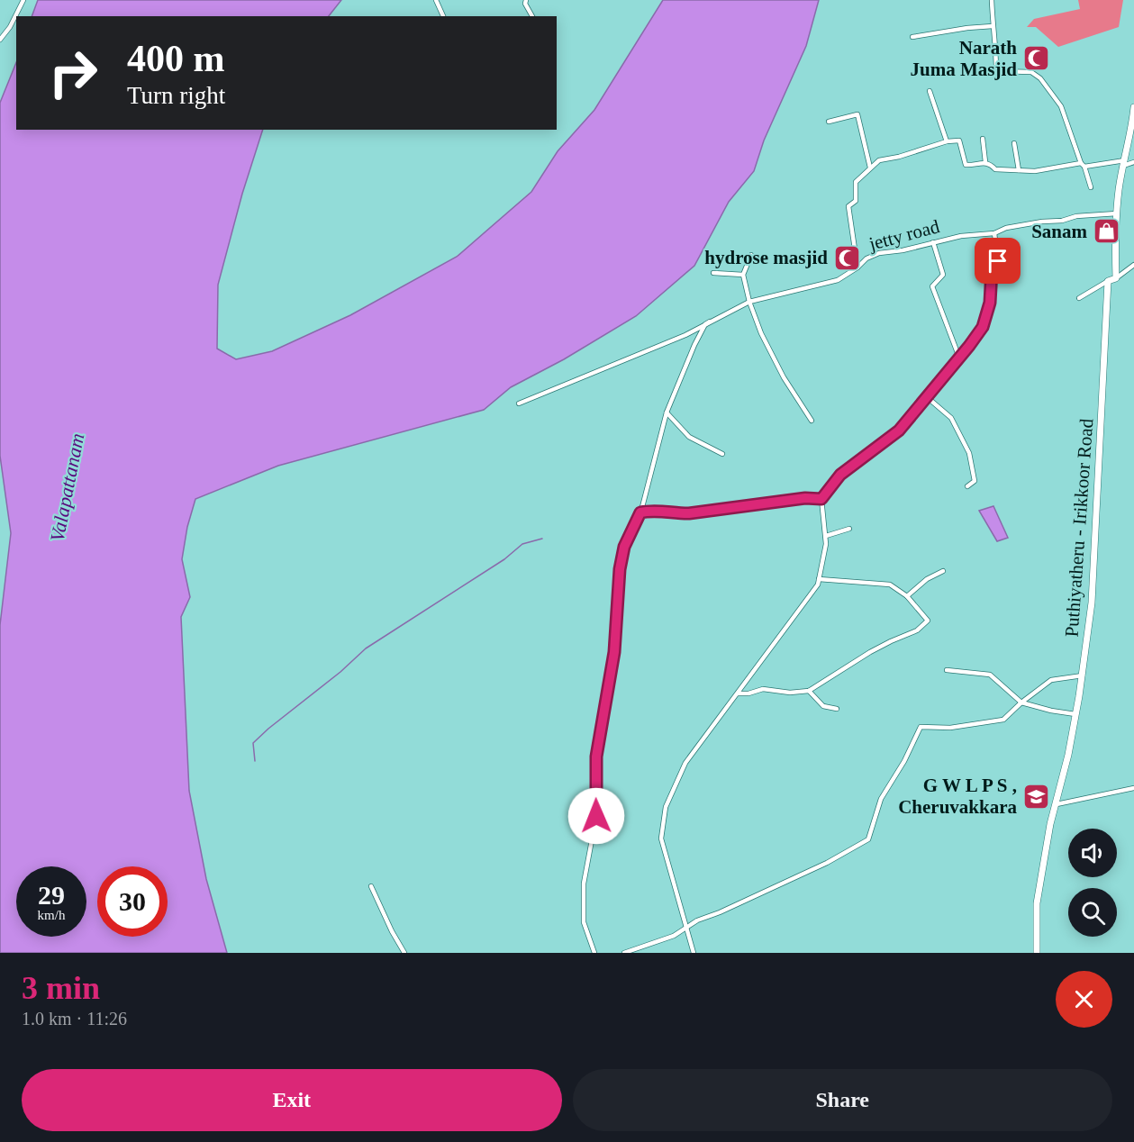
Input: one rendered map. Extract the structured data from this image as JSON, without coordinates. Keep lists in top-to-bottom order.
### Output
{
  "streets": {
    "main road": ["Puthiyatheru - Irikkoor Road"],
    "street": ["jetty road"]
  },
  "water": ["Valapattanam"],
  "places": {
    "mosque": ["Narath Juma Masjid", "hydrose masjid"],
    "shop": ["Sanam"],
    "school or university": ["G W L P S , Cheruvakkara"]
  },
  "page": {
    "turn": ["400 m", "Turn right"],
    "speed": "29 km/h",
    "limit": "30",
    "heading": ["3 min", "1.0 km · 11:26"],
    "buttons": ["Exit", "Share"]
  }
}
